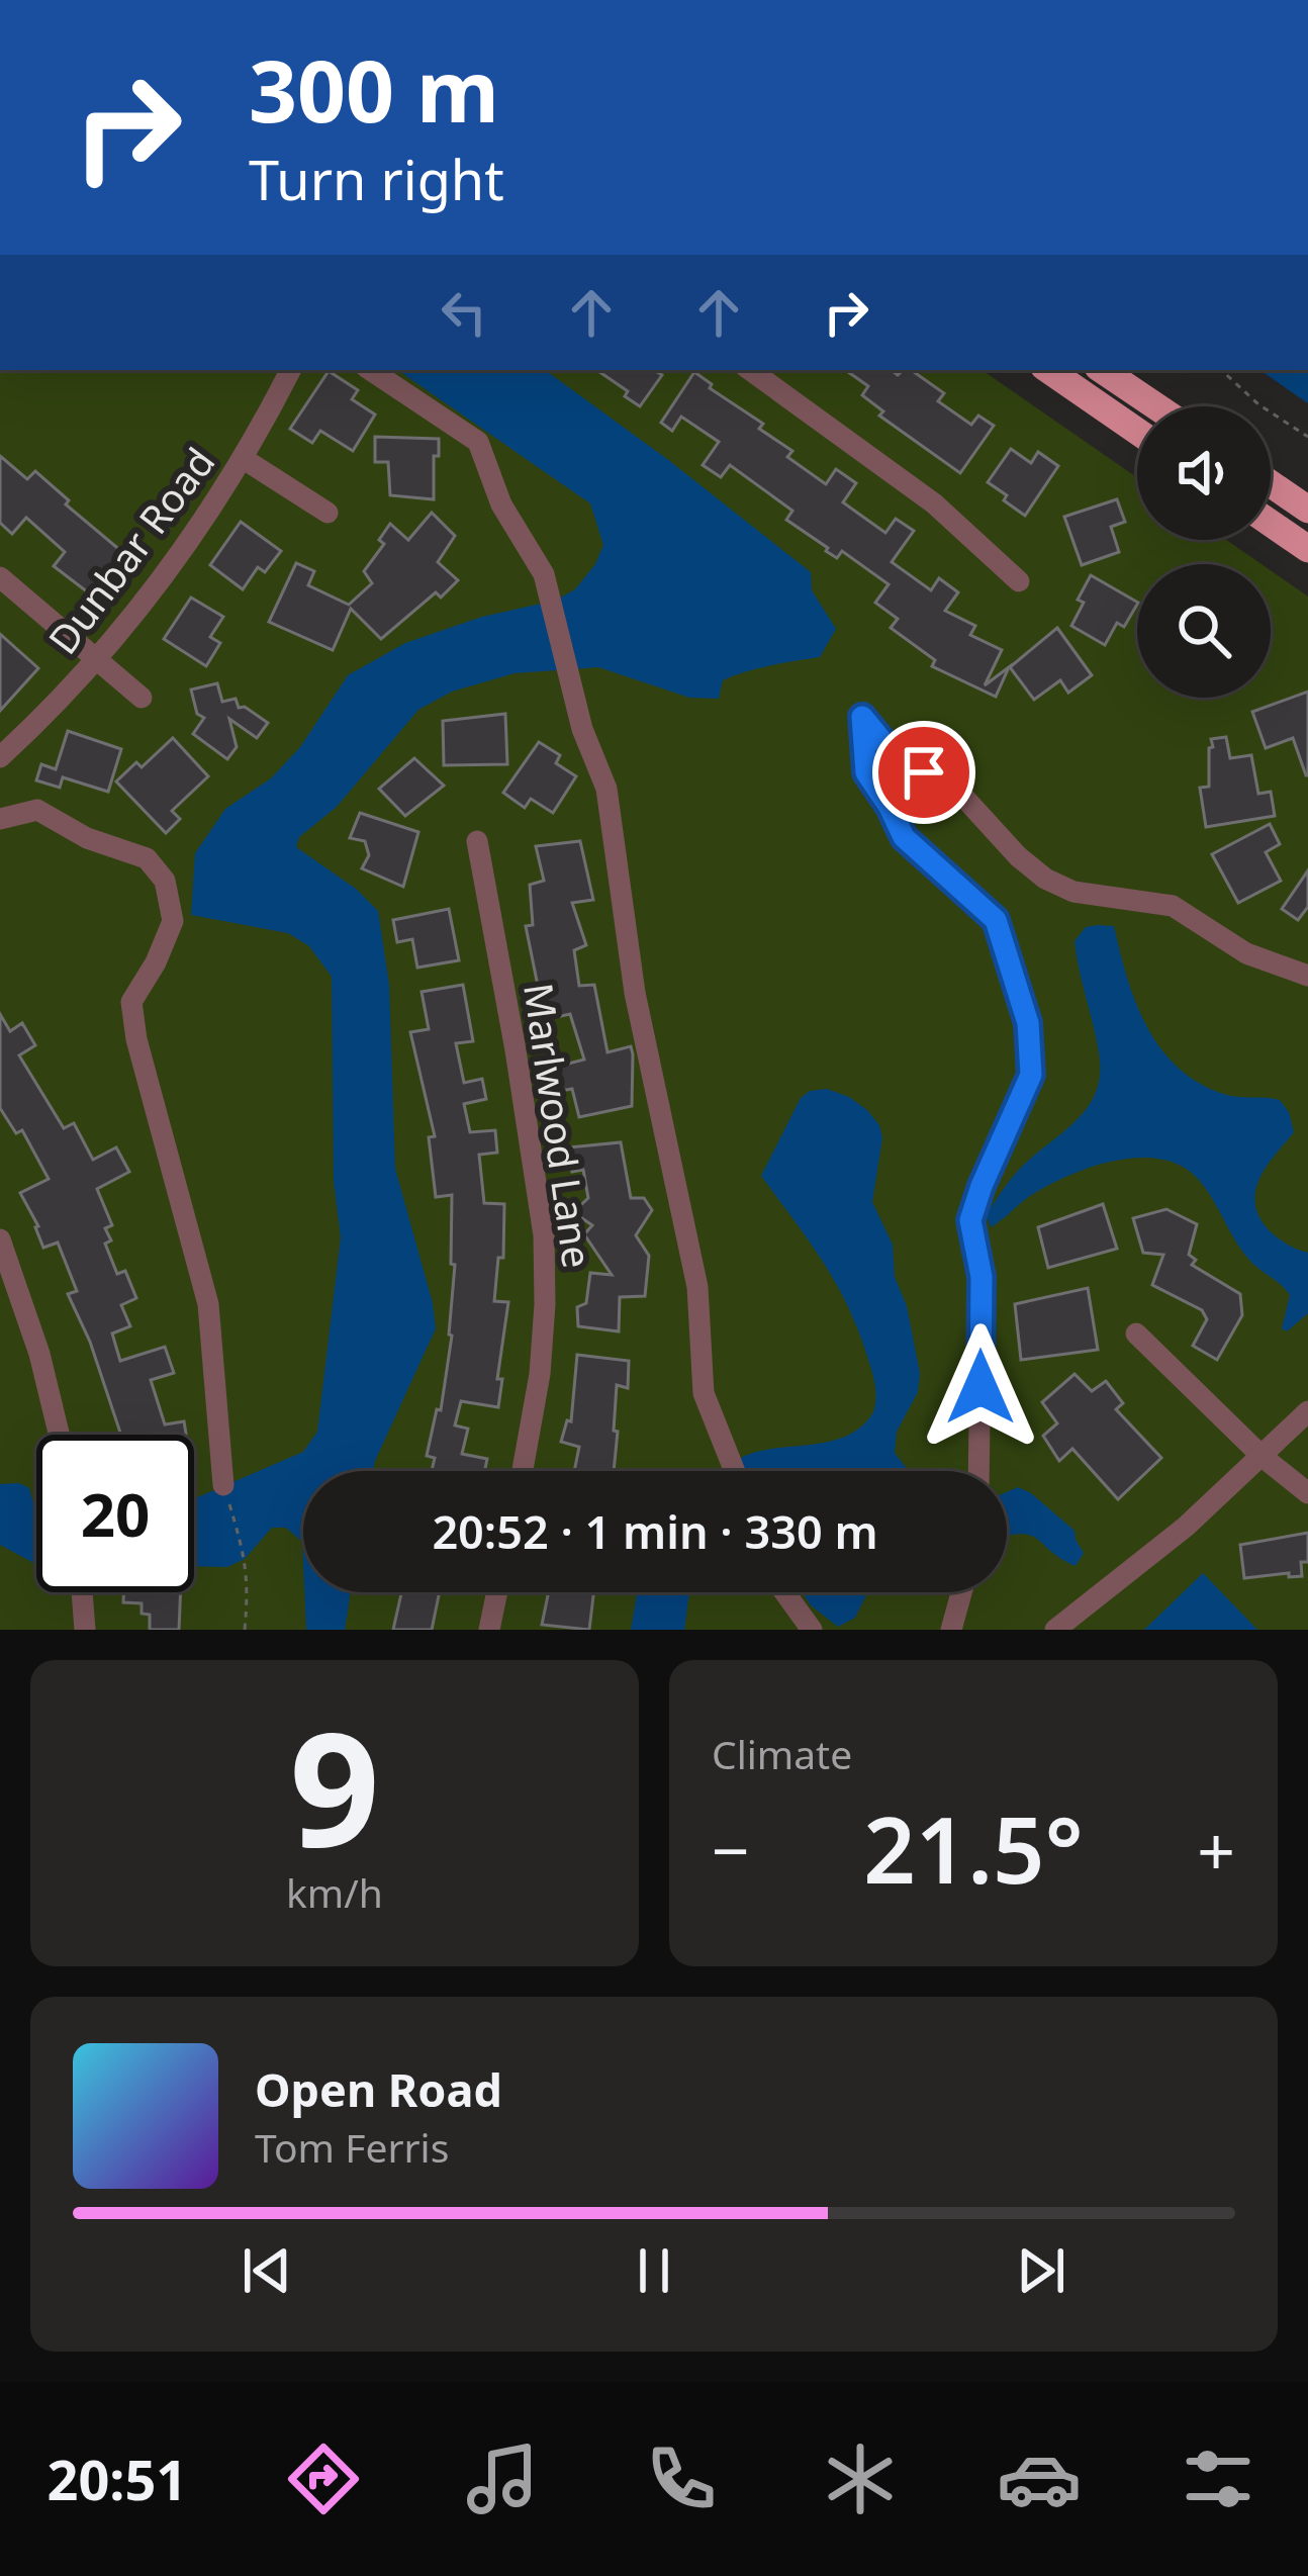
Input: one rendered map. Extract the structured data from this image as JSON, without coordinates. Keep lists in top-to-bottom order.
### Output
{
  "streets": {
    "street": ["Dunbar Road", "Marlwood Lane"]
  },
  "page": {
    "turn": ["300 m", "Turn right"],
    "limit": "20",
    "trip": "20:52 · 1 min · 330 m",
    "tile": [
      ["9", "km/h"],
      "Climate"
    ],
    "heat": ["−", "21.5°", "+"],
    "song": ["Open Road", "Tom Ferris"],
    "tabs": "20:51"
  }
}
